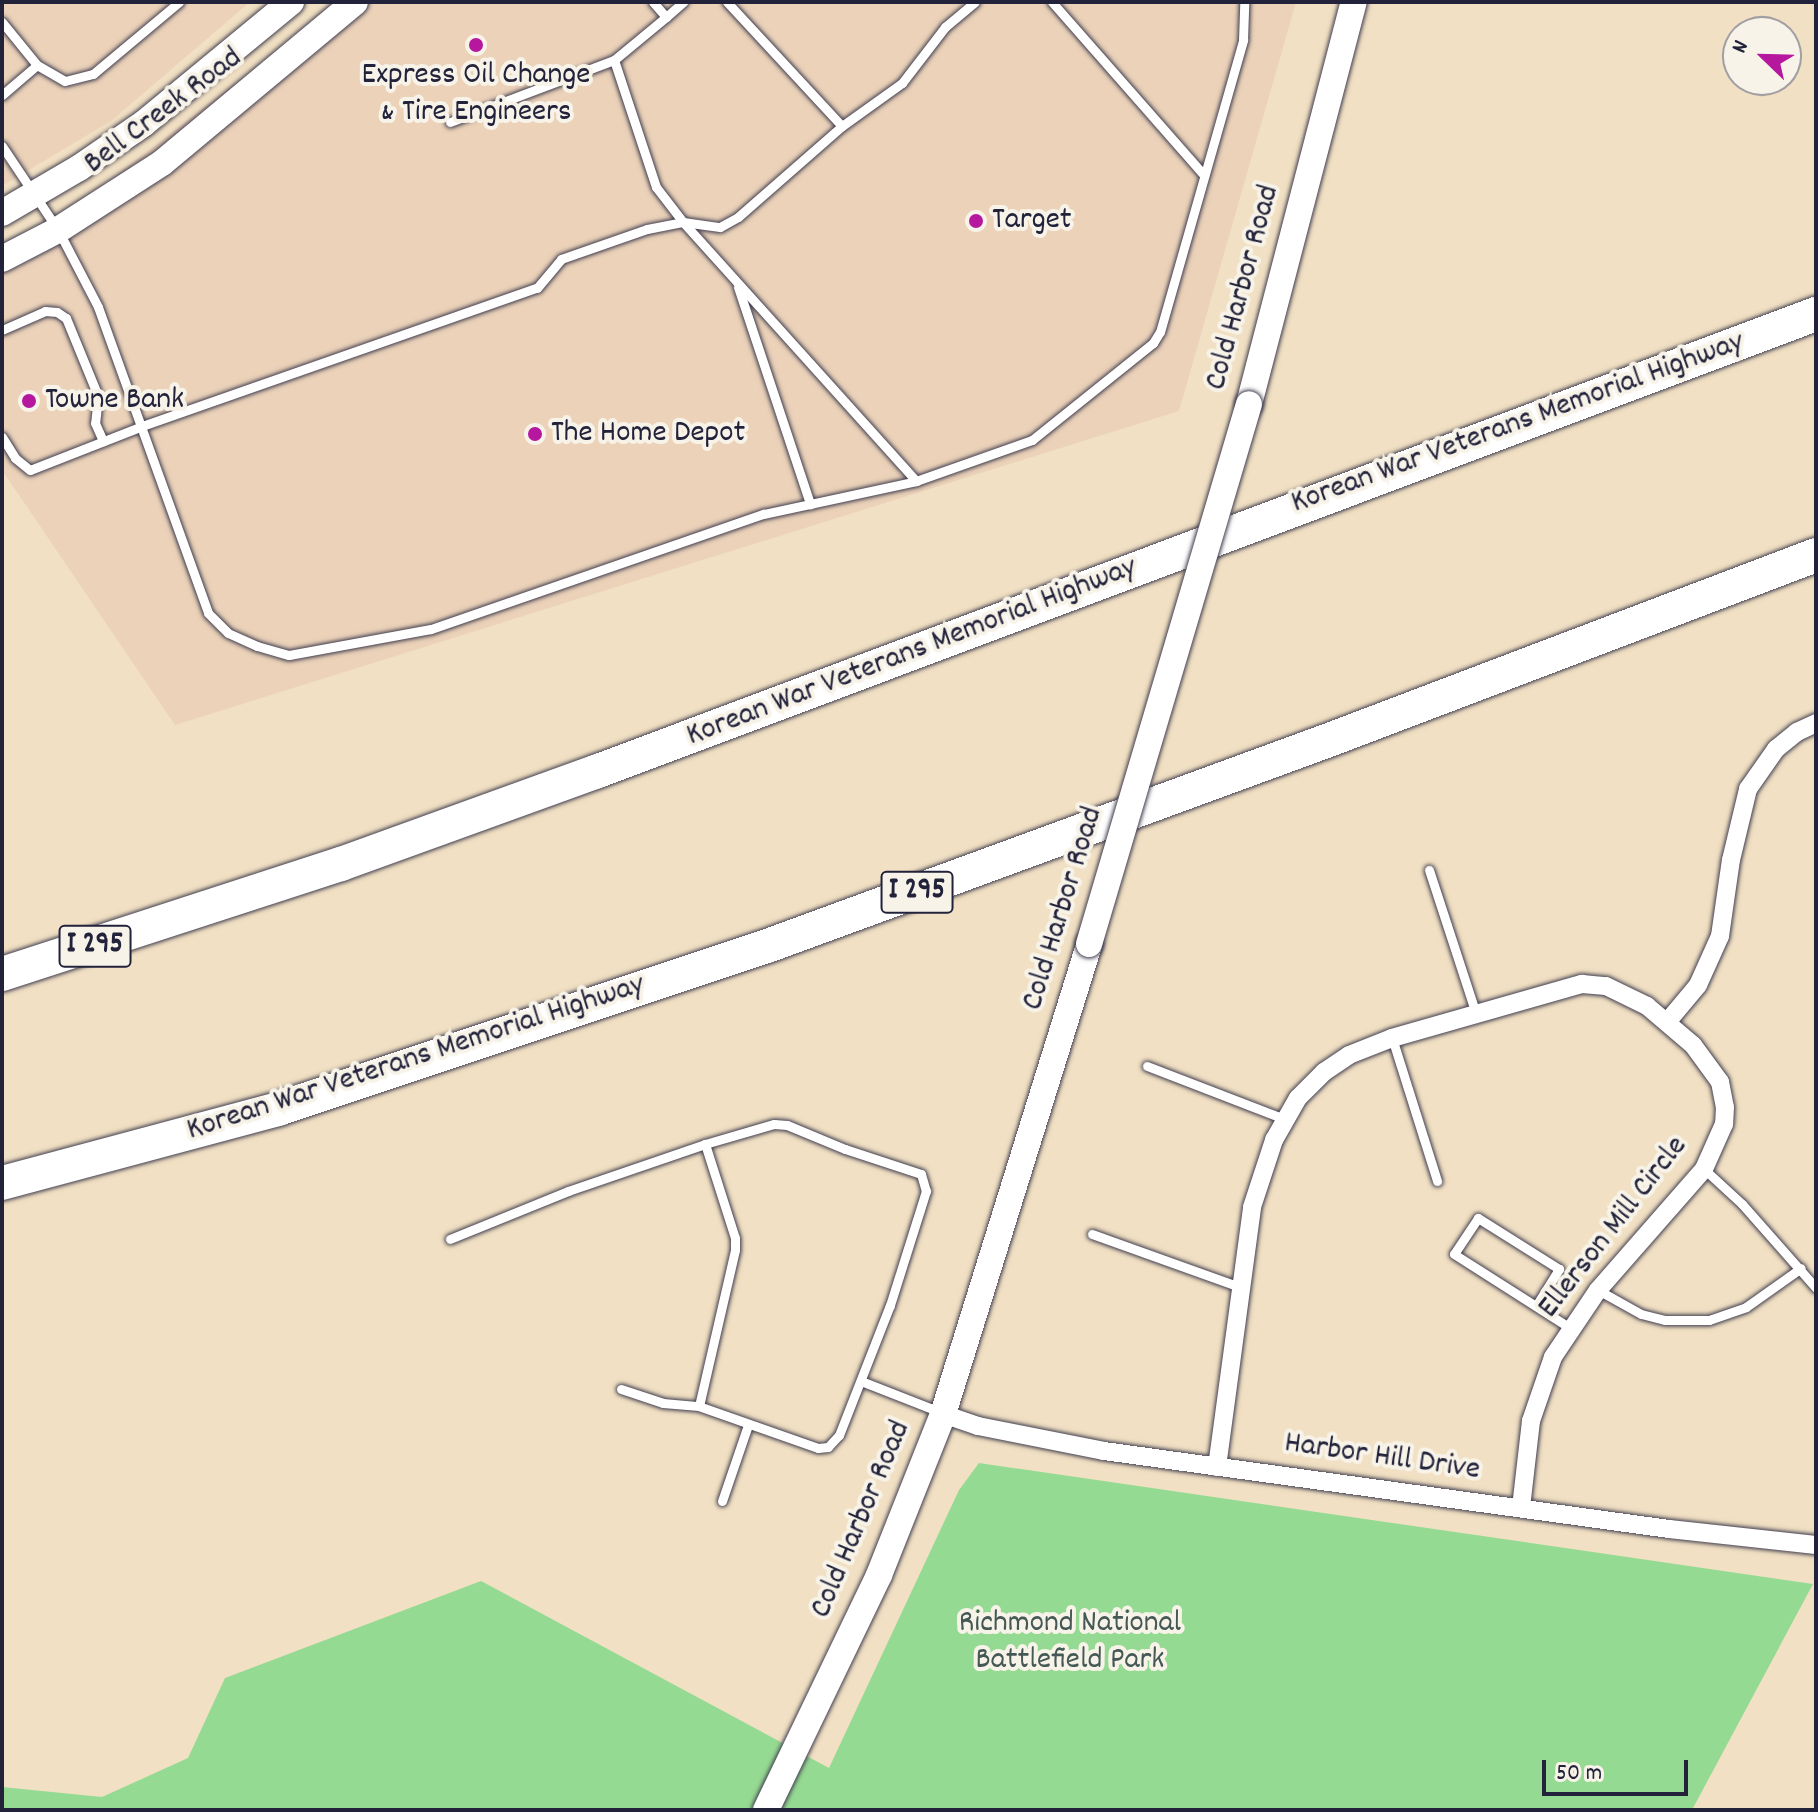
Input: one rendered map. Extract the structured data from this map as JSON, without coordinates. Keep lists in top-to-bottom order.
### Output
{
  "streets": {
    "highway": ["Korean War Veterans Memorial Highway", "I 295"],
    "main road": ["Bell Creek Road", "Cold Harbor Road"],
    "street": ["Ellerson Mill Circle", "Harbor Hill Drive"]
  },
  "crossings": [
    ["Cold Harbor Road", "Harbor Hill Drive"],
    ["Ellerson Mill Circle", "Harbor Hill Drive"]
  ],
  "parks": ["Richmond National Battlefield Park"],
  "places": [
    "Express Oil Change & Tire Engineers",
    "Target",
    "Towne Bank",
    "The Home Depot"
  ],
  "scale_bar": "50 m",
  "north": "top left"
}
